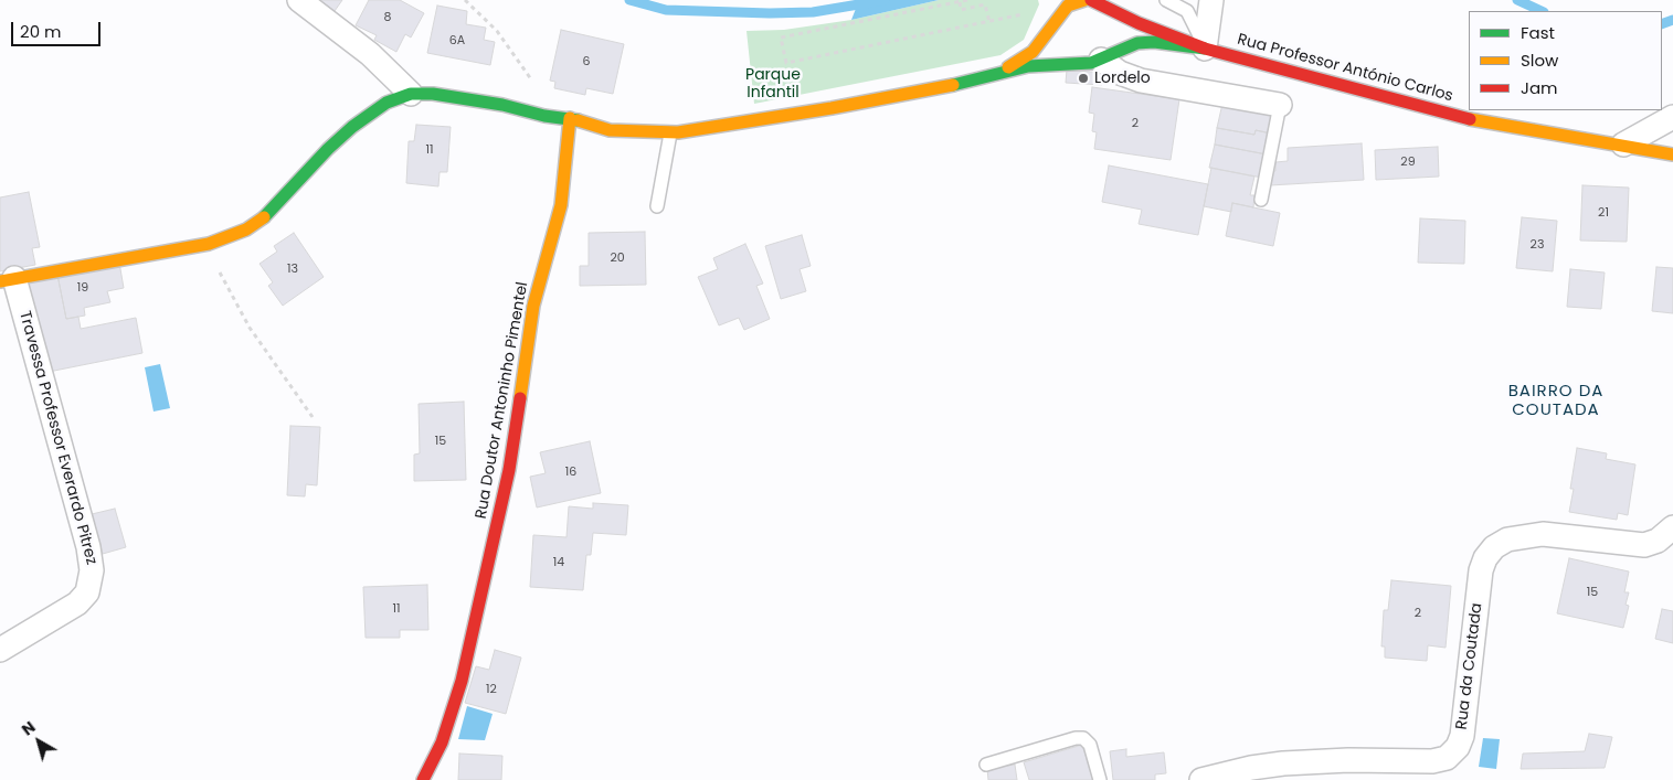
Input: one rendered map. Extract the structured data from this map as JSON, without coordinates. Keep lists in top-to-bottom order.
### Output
{
  "streets": {
    "street": [
      "Rua Professor António Carlos",
      "Rua Doutor Antoninho Pimentel",
      "Travessa Professor Everardo Pitrez",
      "Rua da Coutada"
    ]
  },
  "districts": ["BAIRRO DA COUTADA"],
  "parks": ["Parque Infantil"],
  "places": ["Lordelo"],
  "house_numbers": [
    "8",
    "6A",
    "6",
    "2",
    "11",
    "29",
    "21",
    "23",
    "20",
    "13",
    "19",
    "15",
    "16",
    "14",
    "15",
    "11",
    "2",
    "12"
  ],
  "legend": ["Fast", "Slow", "Jam"],
  "scale_bar": "20 m",
  "north": "top left"
}
